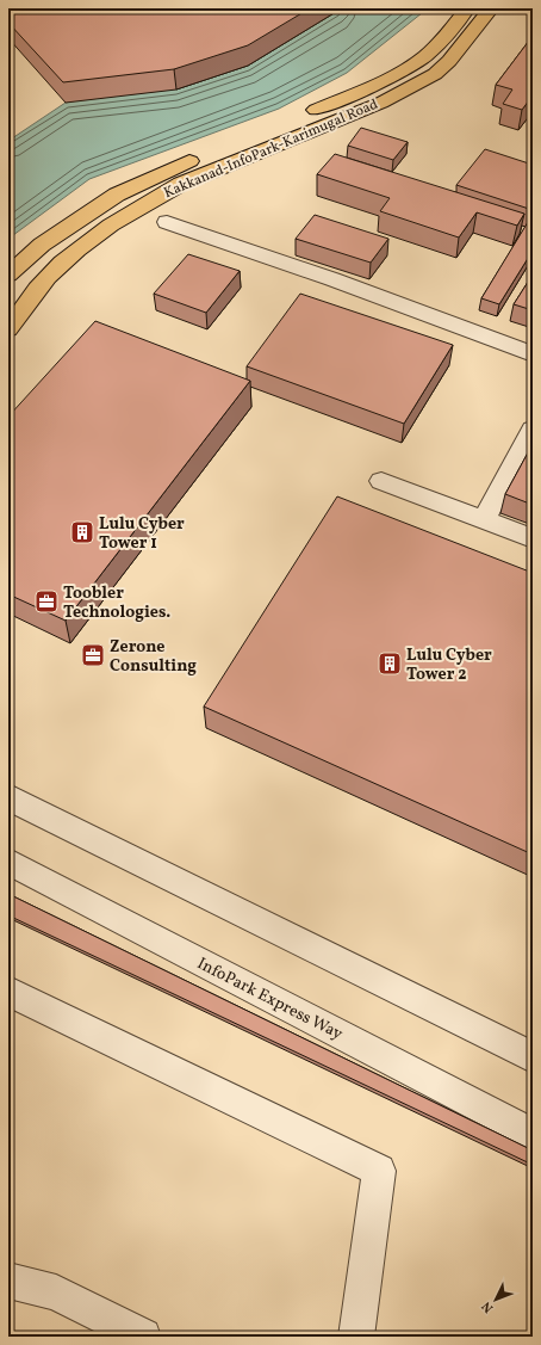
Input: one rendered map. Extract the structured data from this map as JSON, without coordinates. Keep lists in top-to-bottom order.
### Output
{
  "streets": {
    "main road": ["Kakkanad-InfoPark-Karimugal Road"],
    "street": ["InfoPark Express Way"]
  },
  "places": {
    "building": ["Lulu Cyber Tower 1", "Lulu Cyber Tower 2"],
    "office": ["Toobler Technologies.", "Zerone Consulting"]
  },
  "north": "bottom left"
}
